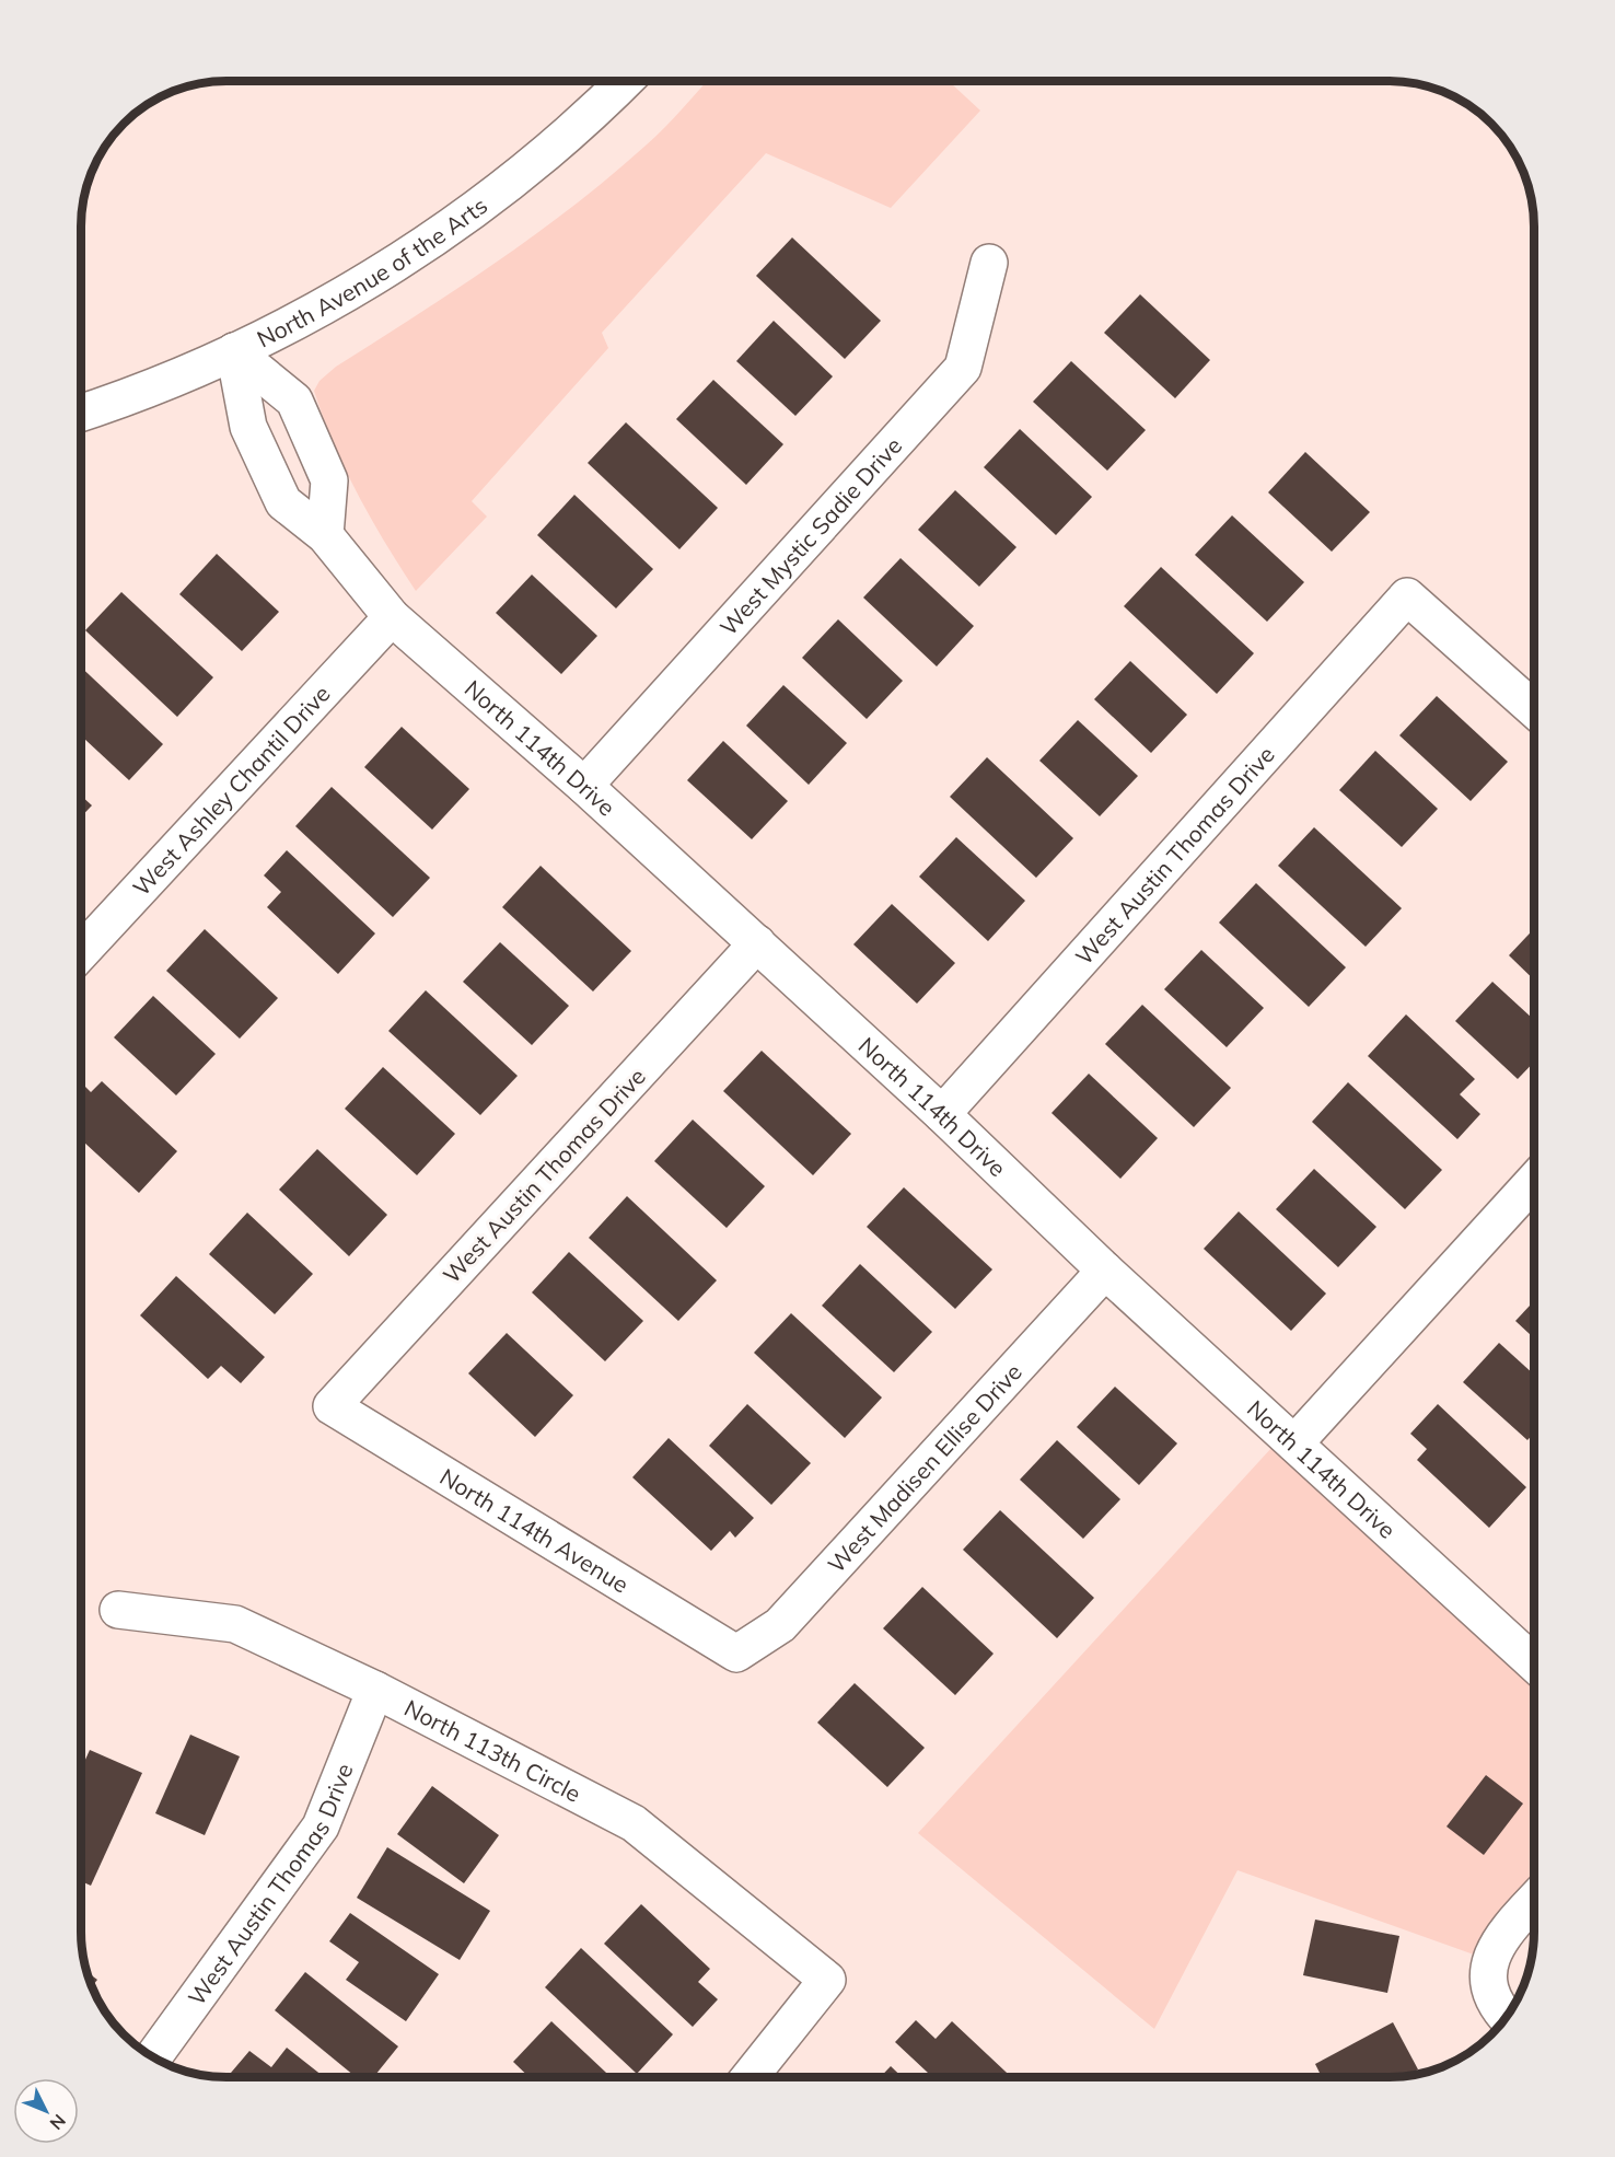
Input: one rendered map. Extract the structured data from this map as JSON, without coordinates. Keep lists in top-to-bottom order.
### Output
{
  "streets": {
    "street": [
      "North Avenue of the Arts",
      "West Mystic Sadie Drive",
      "North 114th Drive",
      "West Ashley Chantil Drive",
      "West Austin Thomas Drive",
      "West Madisen Ellise Drive",
      "North 114th Avenue",
      "North 113th Circle"
    ]
  },
  "crossings": [
    ["North Avenue of the Arts", "North 114th Drive"],
    ["West Mystic Sadie Drive", "North 114th Drive"],
    ["North 114th Drive", "West Ashley Chantil Drive"],
    ["North 114th Drive", "West Austin Thomas Drive"],
    ["North 114th Drive", "West Madisen Ellise Drive"],
    ["West Austin Thomas Drive", "North 114th Avenue"],
    ["West Austin Thomas Drive", "North 113th Circle"],
    ["West Madisen Ellise Drive", "North 114th Avenue"]
  ],
  "north": "bottom right"
}
